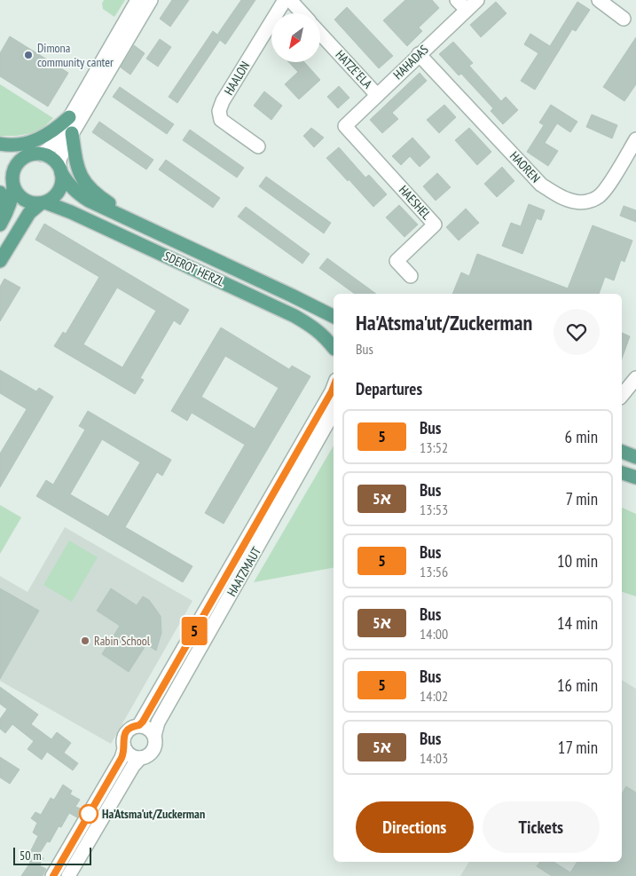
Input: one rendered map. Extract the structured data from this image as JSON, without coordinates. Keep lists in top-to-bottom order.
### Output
{
  "streets": {
    "main road": ["SDEROT HERZL"],
    "street": [
      "HAHADAS",
      "HATZE'ELA",
      "HAALON",
      "HAOREN",
      "HAESHEL",
      "HAATZMAUT"
    ]
  },
  "crossings": [
    ["HAHADAS", "HATZE'ELA"],
    ["HAHADAS", "HAOREN"],
    ["HAHADAS", "HAESHEL"]
  ],
  "places": ["Dimona community canter", "Rabin School", "Ha'Atsma'ut/Zuckerman"],
  "lines": ["bus line 5"],
  "scale_bar": "50 m",
  "north": "bottom left",
  "page": {
    "on_map": "5",
    "heading": [
      ["Ha'Atsma'ut/Zuckerman", "Bus"],
      "Departures"
    ],
    "list": [
      {
        "mark": "5",
        "name": "Bus",
        "note": "13:52",
        "value": "6 min"
      },
      {
        "mark": "5א",
        "name": "Bus",
        "note": "13:53",
        "value": "7 min"
      },
      {
        "mark": "5",
        "name": "Bus",
        "note": "13:56",
        "value": "10 min"
      },
      {
        "mark": "5א",
        "name": "Bus",
        "note": "14:00",
        "value": "14 min"
      },
      {
        "mark": "5",
        "name": "Bus",
        "note": "14:02",
        "value": "16 min"
      },
      {
        "mark": "5א",
        "name": "Bus",
        "note": "14:03",
        "value": "17 min"
      }
    ],
    "buttons": ["Directions", "Tickets"],
    "scale": "50 m"
  }
}
